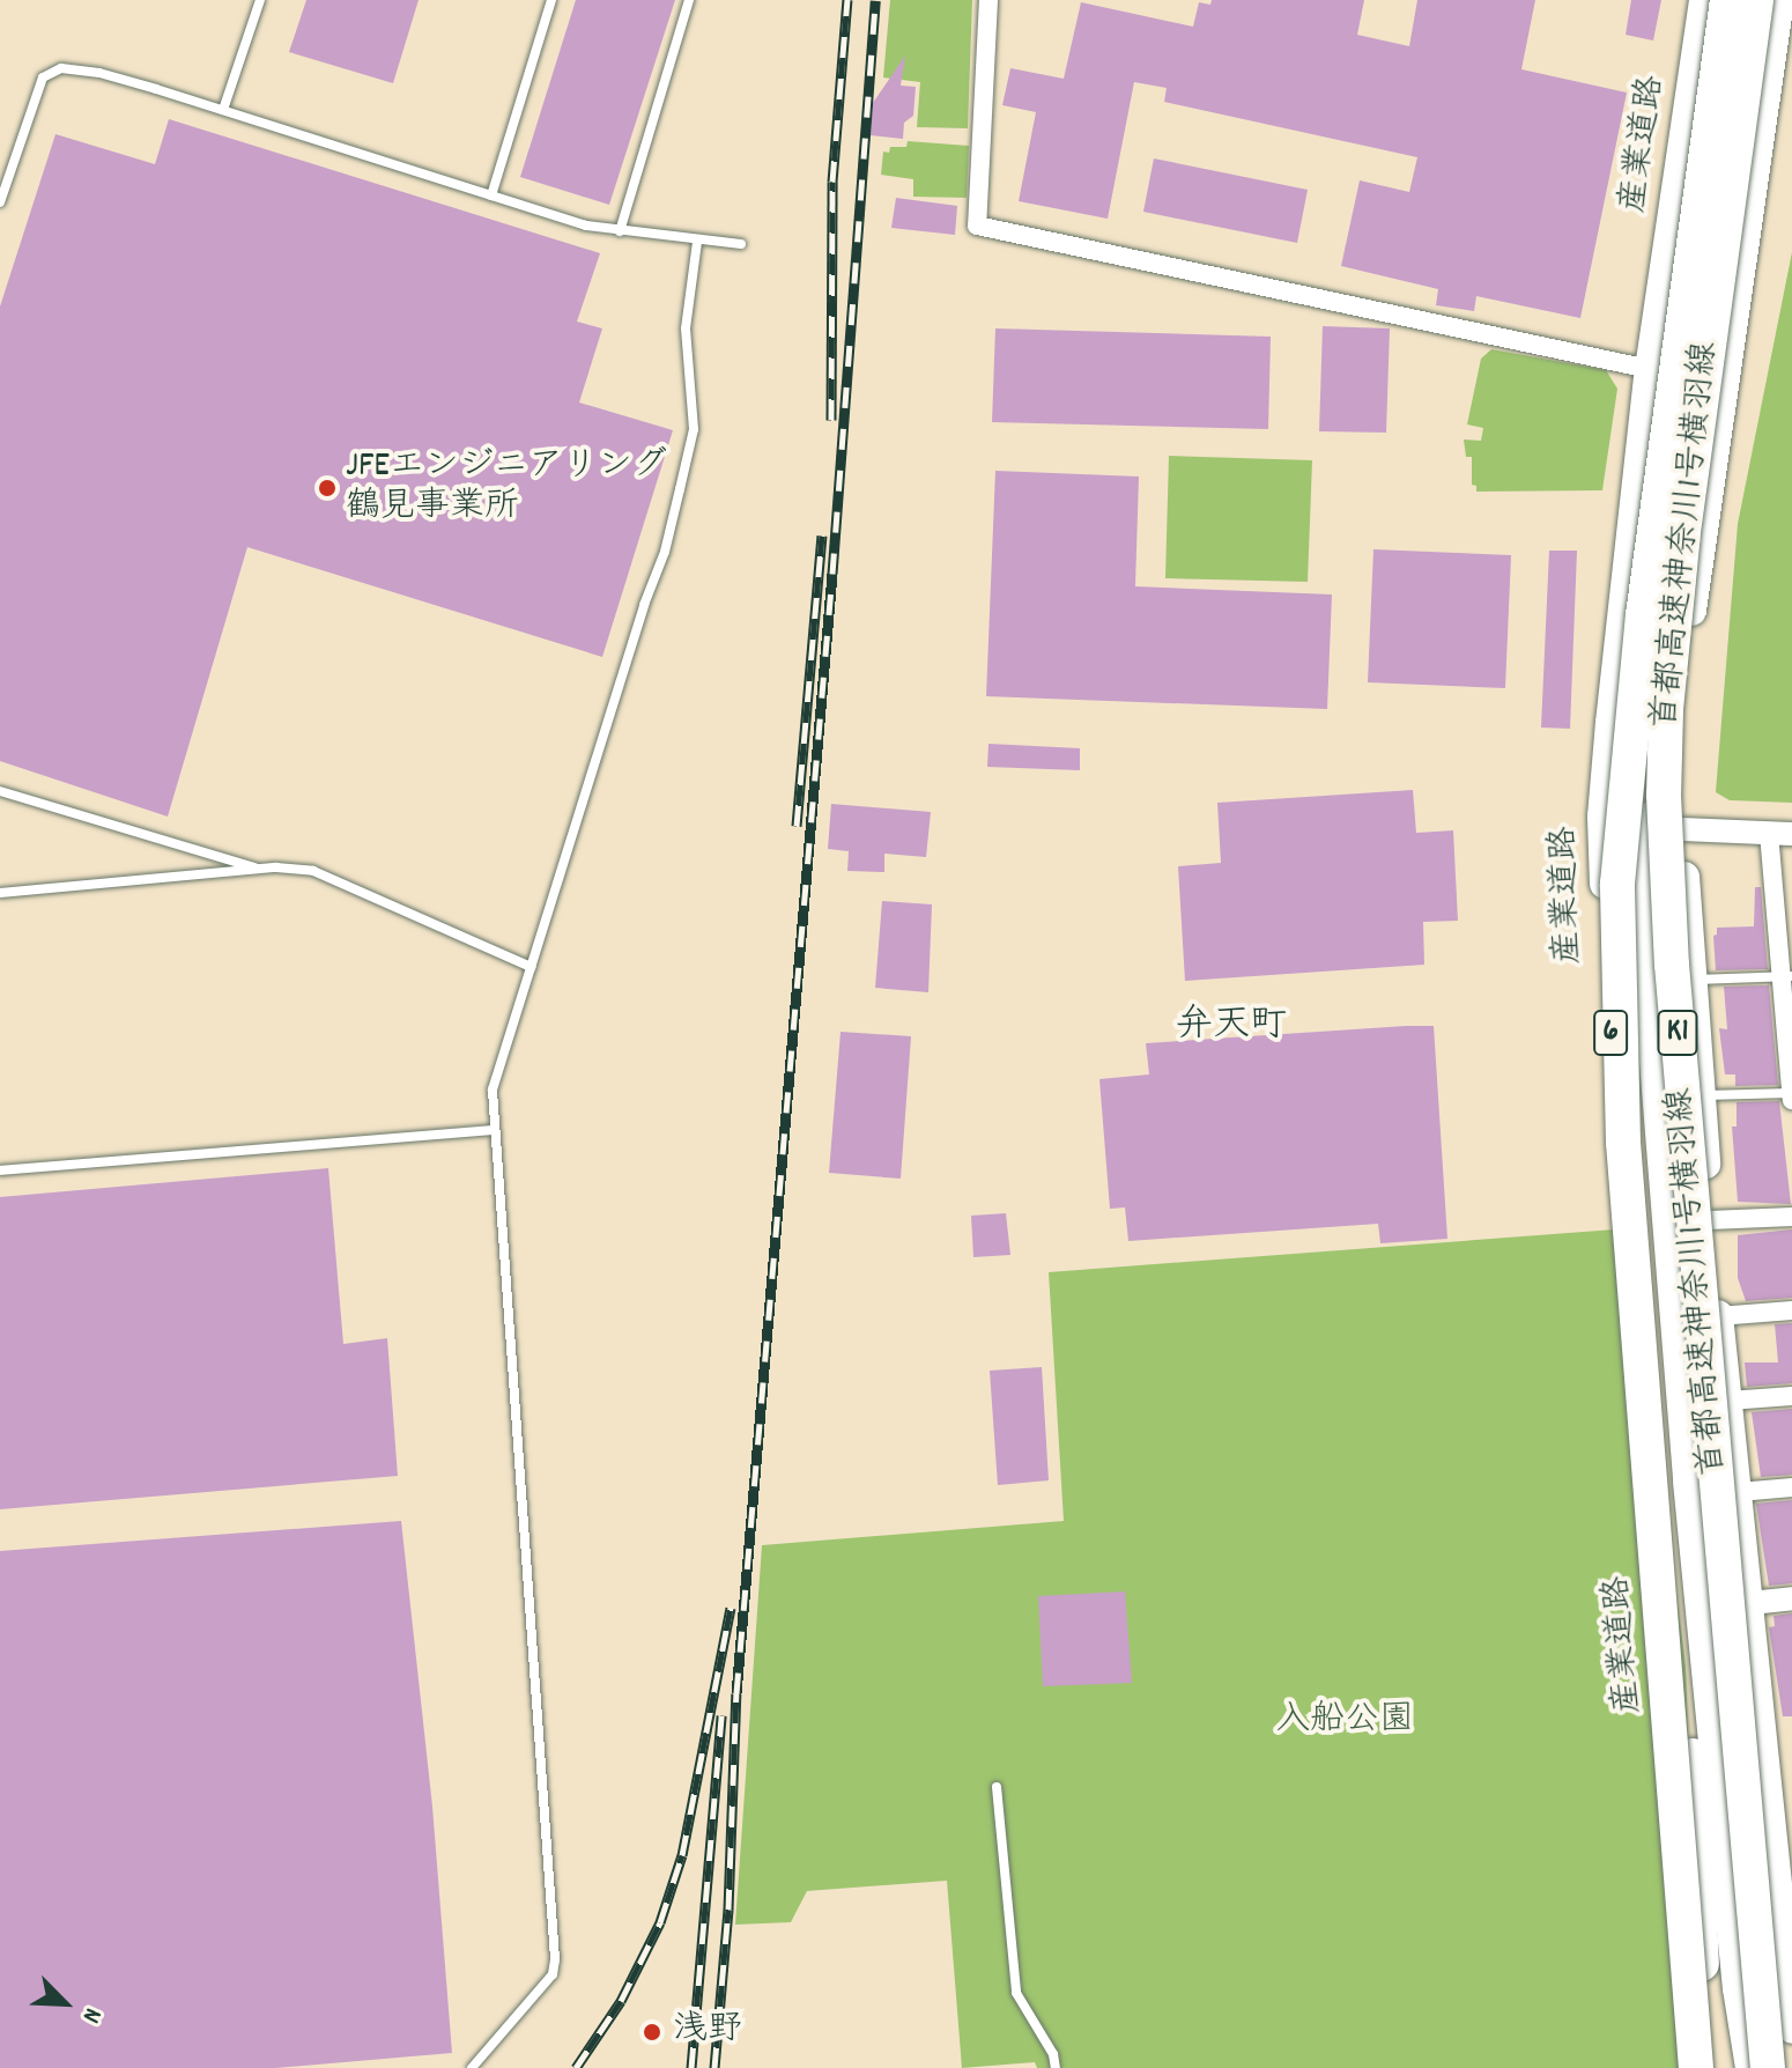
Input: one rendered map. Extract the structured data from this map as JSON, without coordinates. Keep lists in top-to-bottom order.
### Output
{
  "streets": {
    "highway": ["首都高速神奈川1号横羽線", "K1"],
    "main road": ["産業道路", "6"]
  },
  "crossings": [
    ["産業道路", "首都高速神奈川1号横羽線"]
  ],
  "districts": ["弁天町"],
  "parks": ["入船公園"],
  "places": ["JFEエンジニアリング 鶴見事業所", "浅野"],
  "north": "bottom right"
}
